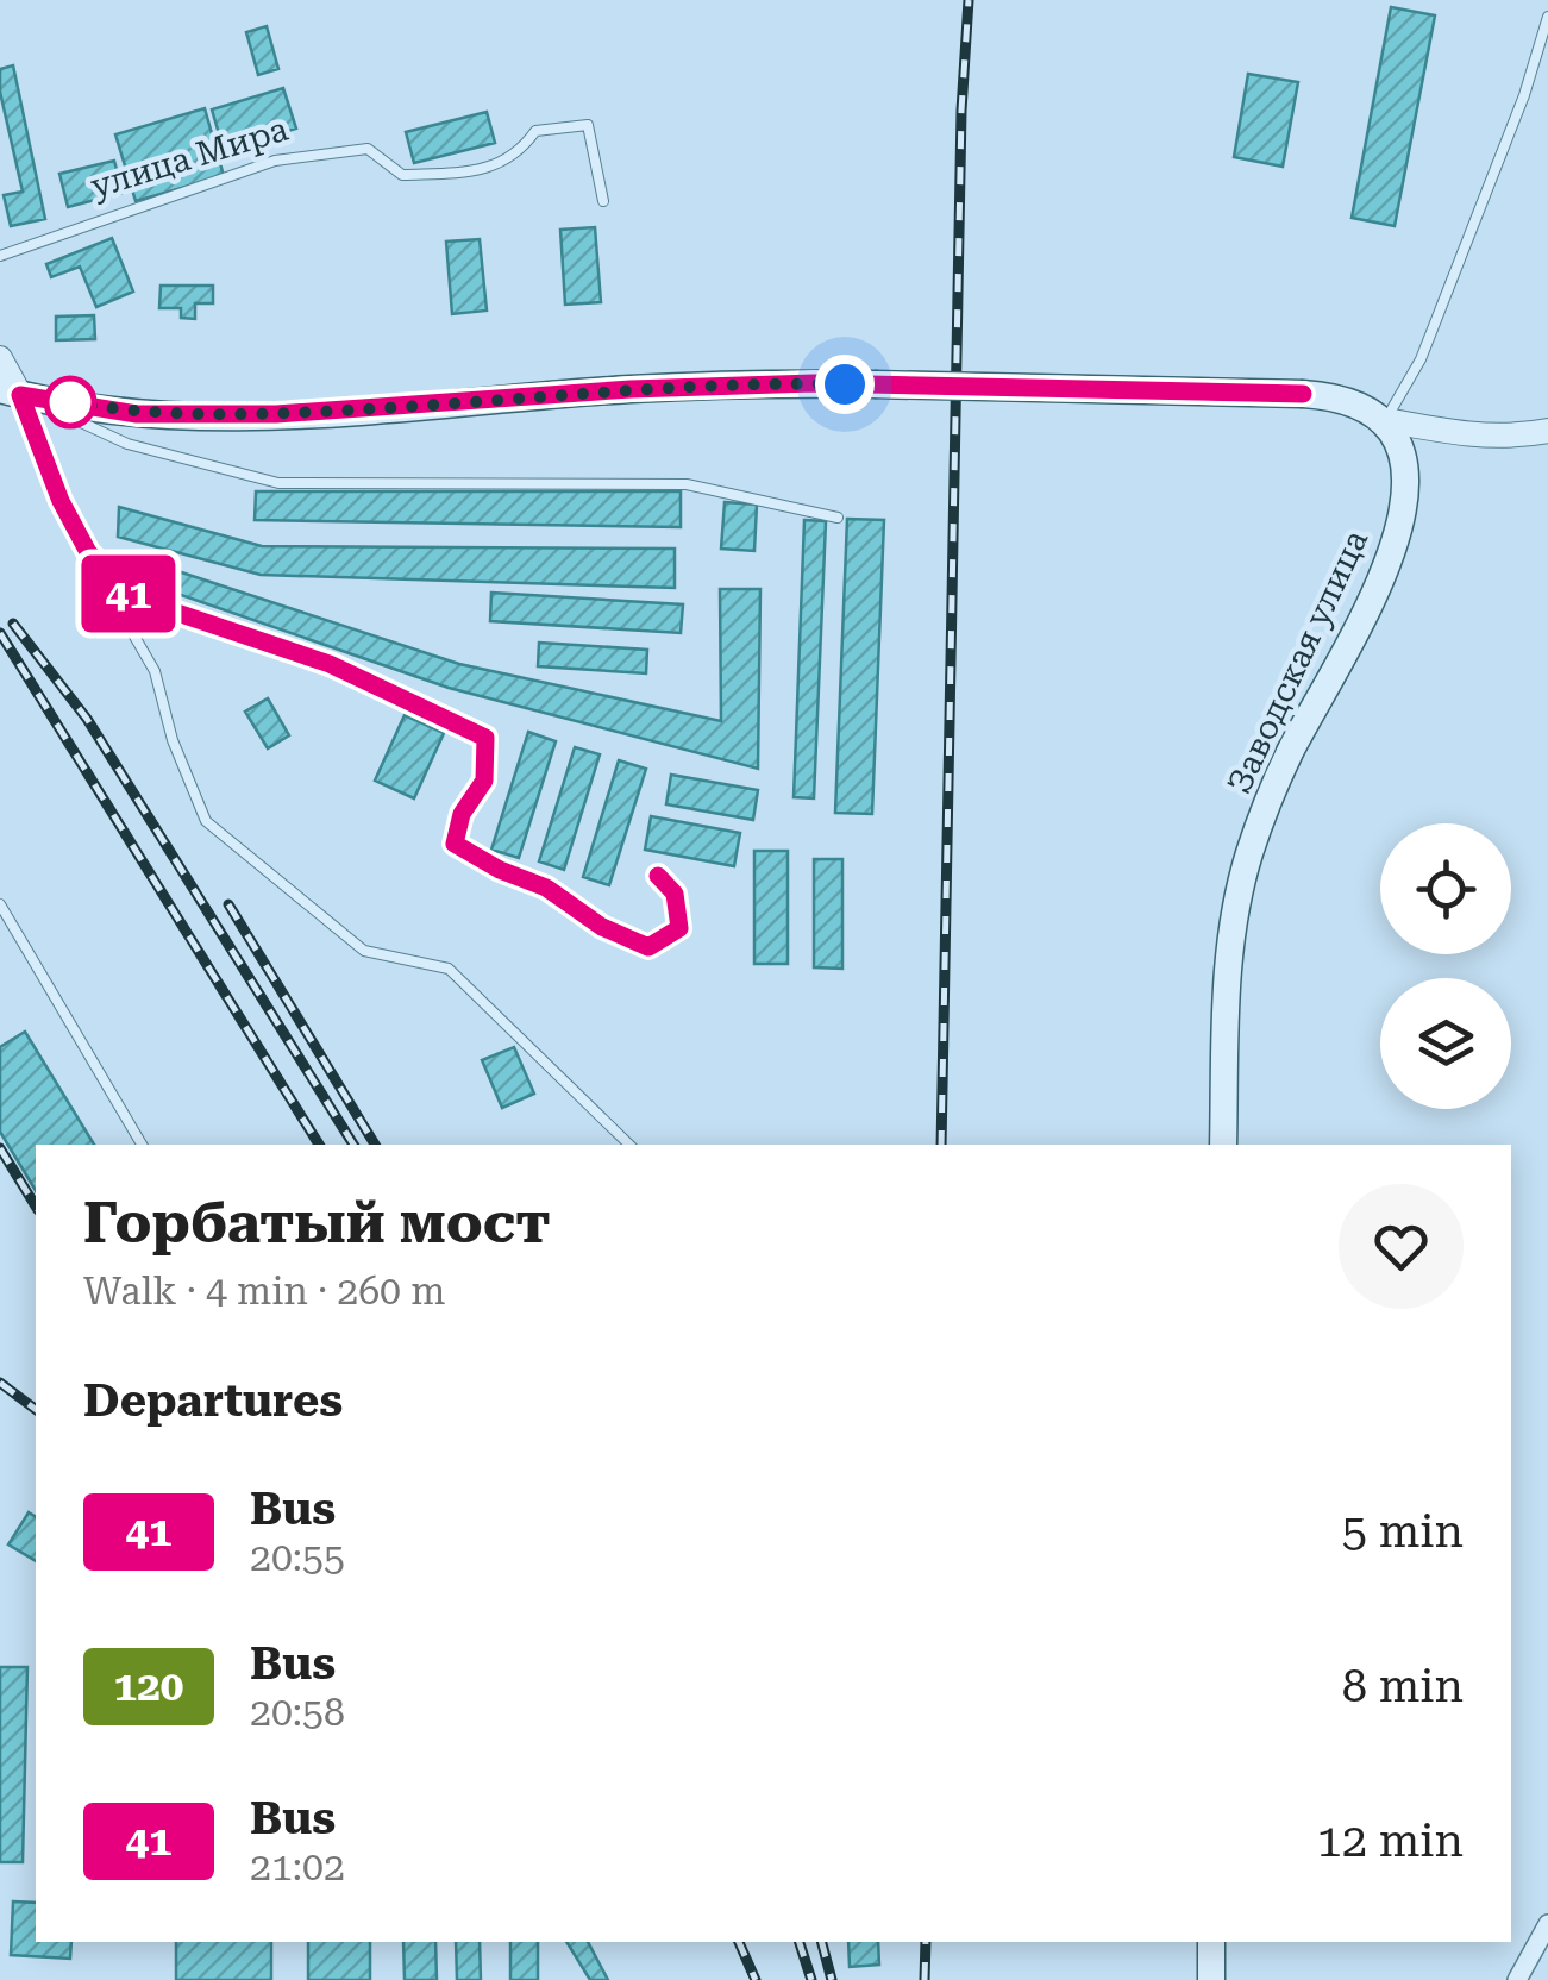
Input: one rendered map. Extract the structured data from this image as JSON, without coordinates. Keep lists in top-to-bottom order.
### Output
{
  "streets": {
    "main road": ["Заводская улица"],
    "lane": ["улица Мира"]
  },
  "lines": ["bus line 41"],
  "page": {
    "on_map": "41",
    "heading": [
      ["Горбатый мост", "Walk · 4 min · 260 m"],
      "Departures"
    ],
    "list": [
      {
        "mark": "41",
        "name": "Bus",
        "note": "20:55",
        "value": "5 min"
      },
      {
        "mark": "120",
        "name": "Bus",
        "note": "20:58",
        "value": "8 min"
      },
      {
        "mark": "41",
        "name": "Bus",
        "note": "21:02",
        "value": "12 min"
      }
    ]
  }
}
